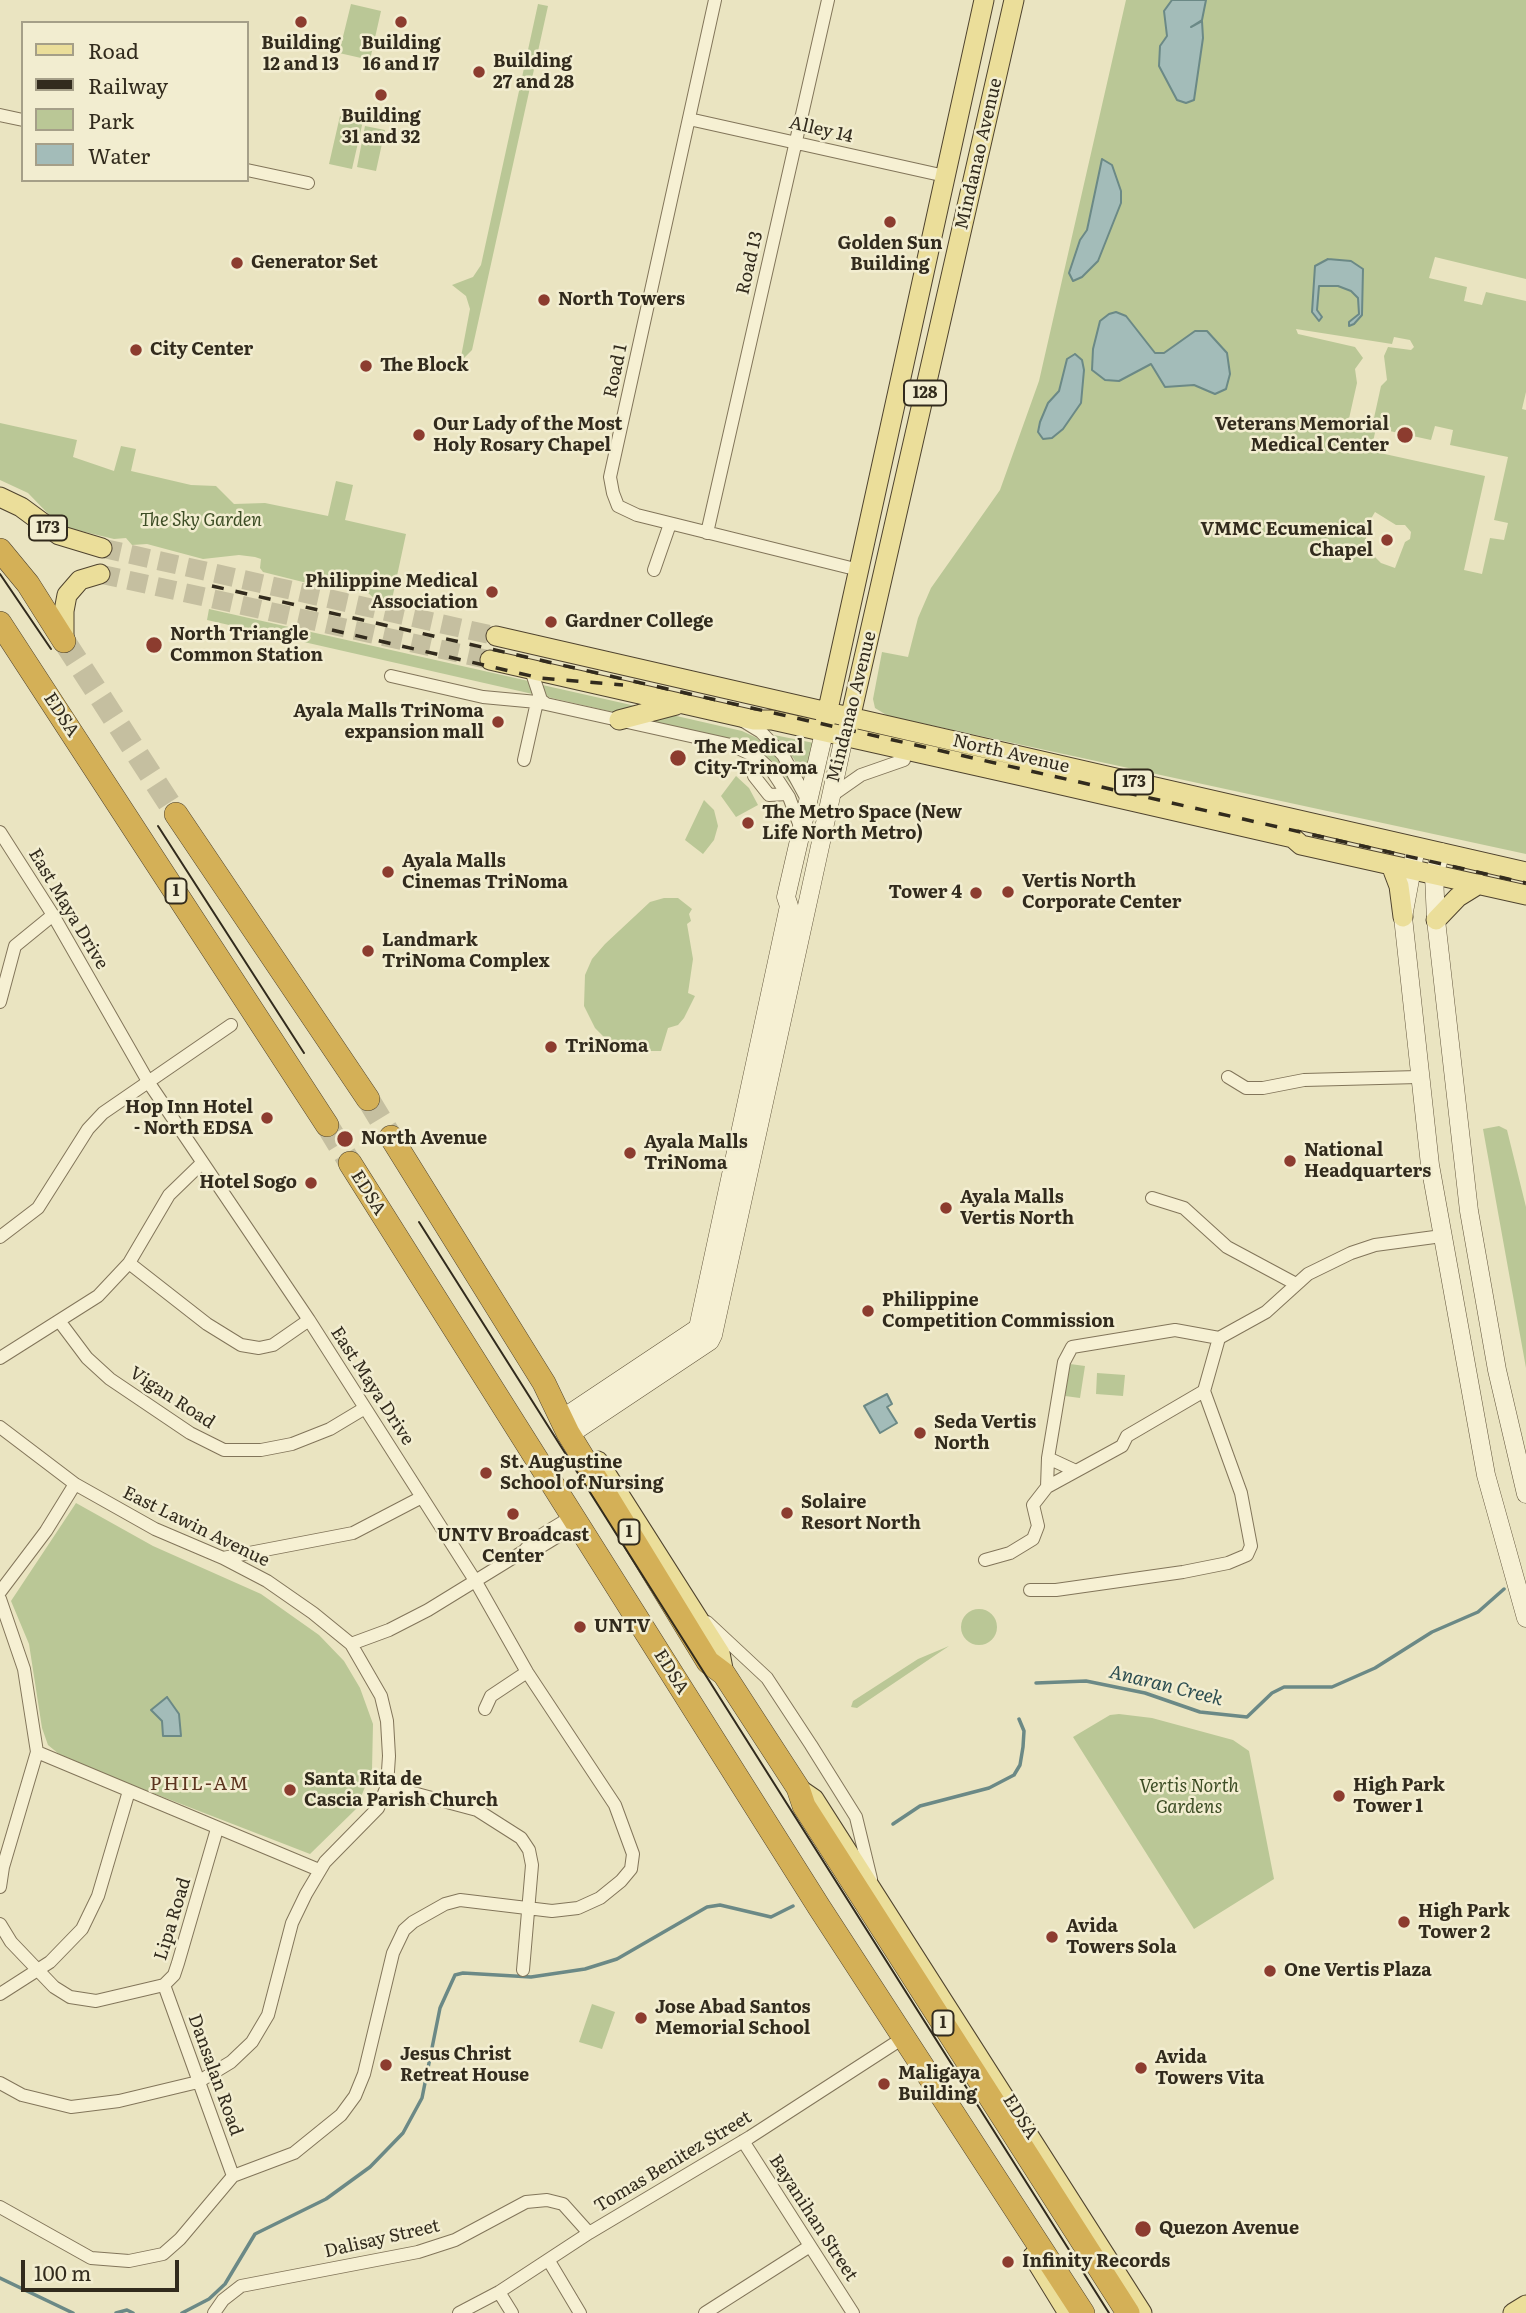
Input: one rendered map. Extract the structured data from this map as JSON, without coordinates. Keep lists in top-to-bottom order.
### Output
{
  "streets": {
    "highway": ["EDSA", "1"],
    "main road": [
      "Mindanao Avenue",
      "128",
      "173",
      "North Avenue"
    ],
    "street": [
      "Alley 14",
      "Road 13",
      "Road 1",
      "East Maya Drive",
      "Vigan Road",
      "East Lawin Avenue",
      "Lipa Road",
      "Dansalan Road",
      "Tomas Benitez Street",
      "Bayanihan Street",
      "Dalisay Street"
    ]
  },
  "crossings": [
    ["Alley 14", "Mindanao Avenue"],
    ["Alley 14", "Road 13"],
    ["Alley 14", "Road 1"],
    ["Mindanao Avenue", "Road 1"],
    ["Mindanao Avenue", "EDSA"],
    ["Mindanao Avenue", "North Avenue"],
    ["Road 13", "Road 1"],
    ["EDSA", "Tomas Benitez Street"],
    ["East Maya Drive", "Vigan Road"],
    ["East Maya Drive", "Dansalan Road"],
    ["Lipa Road", "Dansalan Road"],
    ["Tomas Benitez Street", "Bayanihan Street"],
    ["Tomas Benitez Street", "Dalisay Street"]
  ],
  "districts": ["PHIL-AM"],
  "water": ["Anaran Creek"],
  "parks": ["The Sky Garden", "Vertis North Gardens"],
  "places": [
    "Building 12 and 13",
    "Building 16 and 17",
    "Building 27 and 28",
    "Building 31 and 32",
    "Golden Sun Building",
    "Generator Set",
    "North Towers",
    "City Center",
    "The Block",
    "Our Lady of the Most Holy Rosary Chapel",
    "Veterans Memorial Medical Center",
    "VMMC Ecumenical Chapel",
    "Philippine Medical Association",
    "Gardner College",
    "North Triangle Common Station",
    "Ayala Malls TriNoma expansion mall",
    "The Medical City-Trinoma",
    "The Metro Space (New Life North Metro)",
    "Ayala Malls Cinemas TriNoma",
    "Vertis North Corporate Center",
    "Tower 4",
    "Landmark TriNoma Complex",
    "TriNoma",
    "Hop Inn Hotel - North EDSA",
    "North Avenue",
    "Ayala Malls TriNoma",
    "National Headquarters",
    "Hotel Sogo",
    "Ayala Malls Vertis North",
    "Philippine Competition Commission",
    "Seda Vertis North",
    "St. Augustine School of Nursing",
    "Solaire Resort North",
    "UNTV Broadcast Center",
    "UNTV",
    "Santa Rita de Cascia Parish Church",
    "High Park Tower 1",
    "High Park Tower 2",
    "Avida Towers Sola",
    "One Vertis Plaza",
    "Jose Abad Santos Memorial School",
    "Jesus Christ Retreat House",
    "Avida Towers Vita",
    "Maligaya Building",
    "Quezon Avenue",
    "Infinity Records"
  ],
  "legend": [
    "Road",
    "Railway",
    "Park",
    "Water"
  ],
  "scale_bar": "100 m"
}
